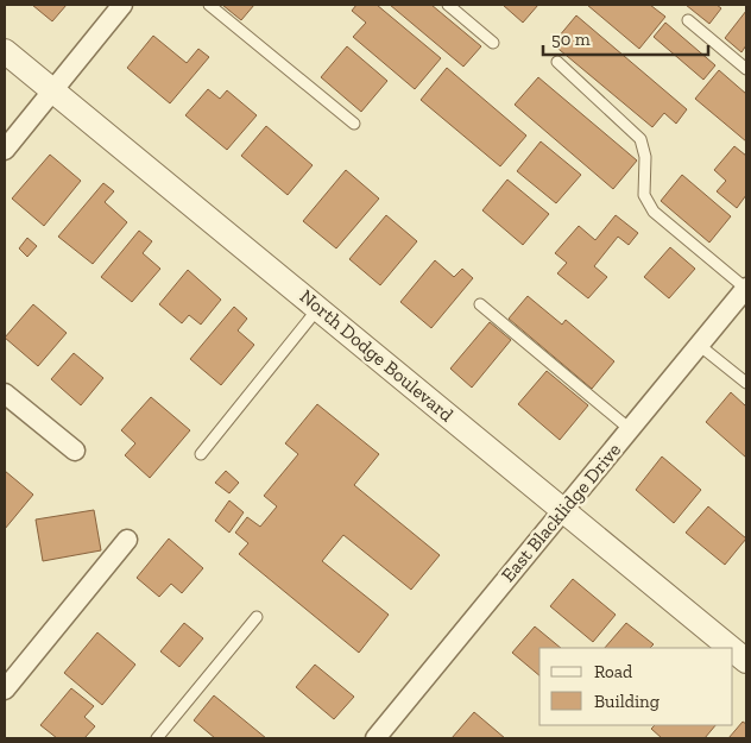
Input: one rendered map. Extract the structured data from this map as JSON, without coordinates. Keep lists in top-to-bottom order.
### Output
{
  "streets": {
    "street": ["North Dodge Boulevard", "East Blacklidge Drive"]
  },
  "crossings": [
    ["North Dodge Boulevard", "East Blacklidge Drive"]
  ],
  "legend": ["Road", "Building"],
  "scale_bar": "50 m"
}
